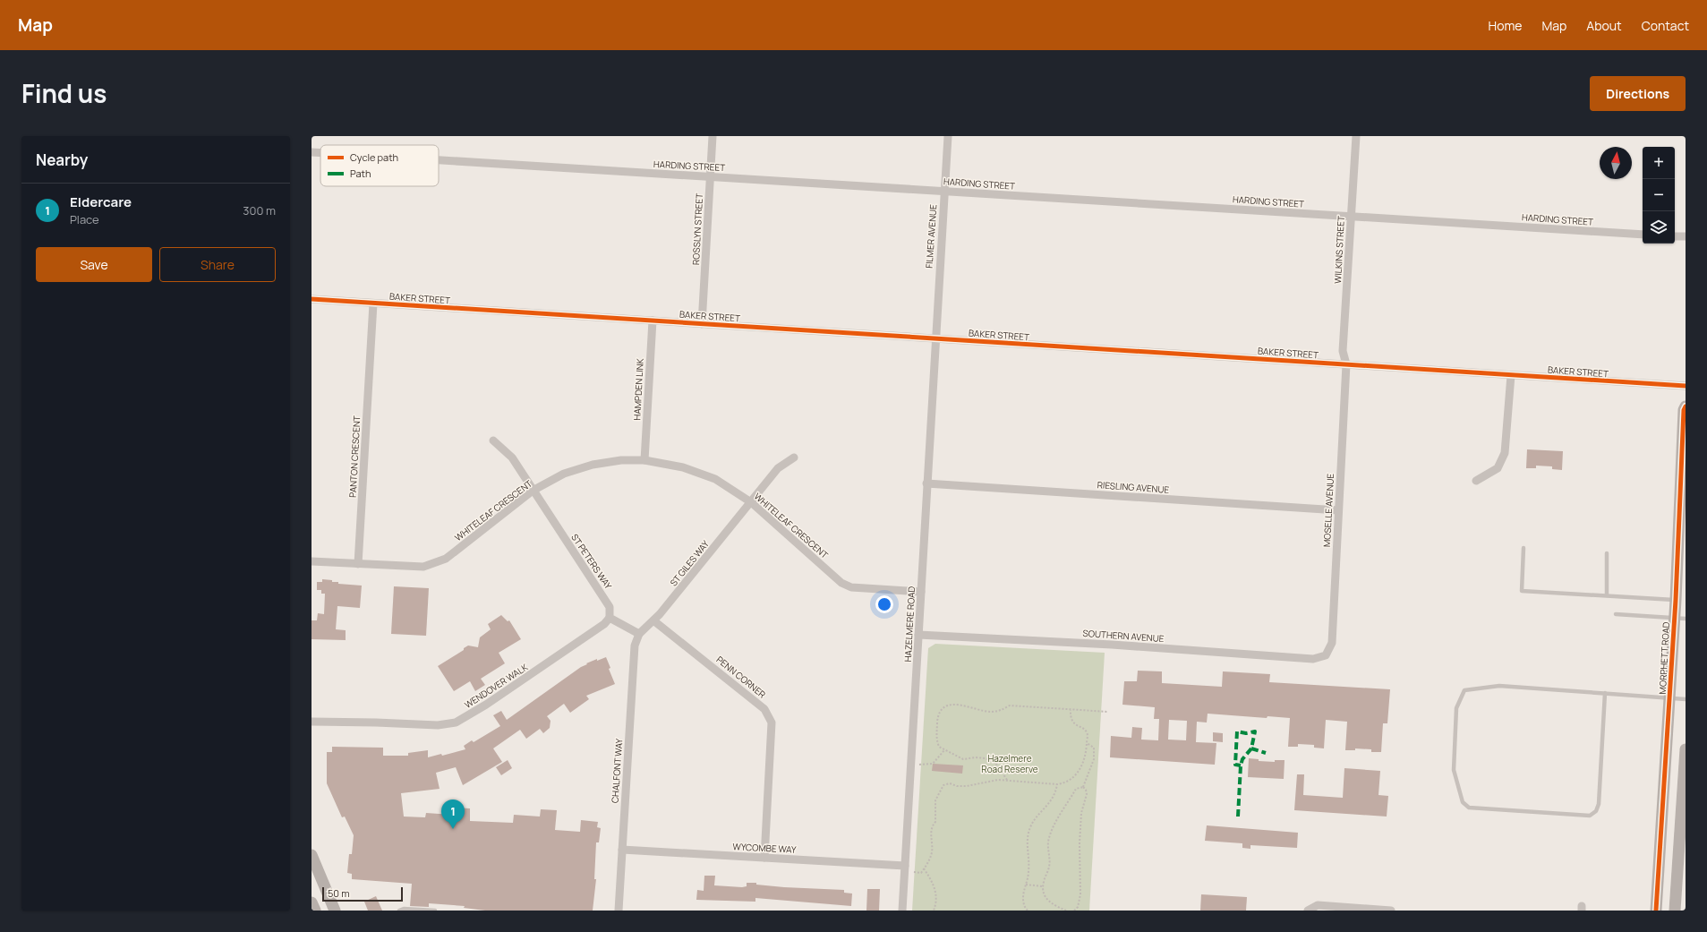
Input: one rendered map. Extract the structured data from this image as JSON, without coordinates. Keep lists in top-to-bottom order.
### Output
{
  "streets": {
    "main road": ["MORPHETT ROAD"],
    "street": [
      "HARDING STREET",
      "ROSSLYN STREET",
      "FILMER AVENUE",
      "WILKINS STREET",
      "BAKER STREET",
      "HAMPDEN LINK",
      "PANTON CRESCENT",
      "RIESLING AVENUE",
      "WHITELEAF CRESCENT",
      "MOSELLE AVENUE",
      "ST PETERS WAY",
      "ST GILES WAY",
      "HAZELMERE ROAD",
      "SOUTHERN AVENUE",
      "PENN CORNER",
      "WENDOVER WALK",
      "CHALFONT WAY",
      "WYCOMBE WAY"
    ]
  },
  "crossings": [
    ["HARDING STREET", "ROSSLYN STREET"],
    ["HARDING STREET", "FILMER AVENUE"],
    ["HARDING STREET", "WILKINS STREET"],
    ["ROSSLYN STREET", "BAKER STREET"],
    ["FILMER AVENUE", "BAKER STREET"],
    ["FILMER AVENUE", "HAZELMERE ROAD"],
    ["WILKINS STREET", "BAKER STREET"],
    ["WILKINS STREET", "MOSELLE AVENUE"],
    ["BAKER STREET", "HAMPDEN LINK"],
    ["BAKER STREET", "PANTON CRESCENT"],
    ["BAKER STREET", "MOSELLE AVENUE"],
    ["BAKER STREET", "HAZELMERE ROAD"],
    ["HAMPDEN LINK", "WHITELEAF CRESCENT"],
    ["PANTON CRESCENT", "WHITELEAF CRESCENT"],
    ["RIESLING AVENUE", "MOSELLE AVENUE"],
    ["RIESLING AVENUE", "HAZELMERE ROAD"],
    ["WHITELEAF CRESCENT", "ST PETERS WAY"],
    ["WHITELEAF CRESCENT", "ST GILES WAY"],
    ["WHITELEAF CRESCENT", "HAZELMERE ROAD"],
    ["MOSELLE AVENUE", "SOUTHERN AVENUE"],
    ["ST PETERS WAY", "WENDOVER WALK"],
    ["ST GILES WAY", "PENN CORNER"],
    ["ST GILES WAY", "CHALFONT WAY"],
    ["HAZELMERE ROAD", "SOUTHERN AVENUE"],
    ["HAZELMERE ROAD", "WYCOMBE WAY"],
    ["PENN CORNER", "WYCOMBE WAY"],
    ["CHALFONT WAY", "WYCOMBE WAY"]
  ],
  "parks": ["Hazelmere Road Reserve"],
  "legend": ["Cycle path", "Path"],
  "scale_bar": "50 m",
  "north": "top",
  "page": {
    "header": "Map",
    "nav": [
      "Home",
      "Map",
      "About",
      "Contact"
    ],
    "title": "Find us",
    "buttons": [
      "Directions",
      ["Save", "Share"]
    ],
    "heading": "Nearby",
    "map_buttons": ["+", "−"],
    "list": [
      {
        "mark": "1",
        "name": "Eldercare",
        "note": "Place",
        "value": "300 m"
      }
    ],
    "pins": "1",
    "scale": "50 m"
  }
}
